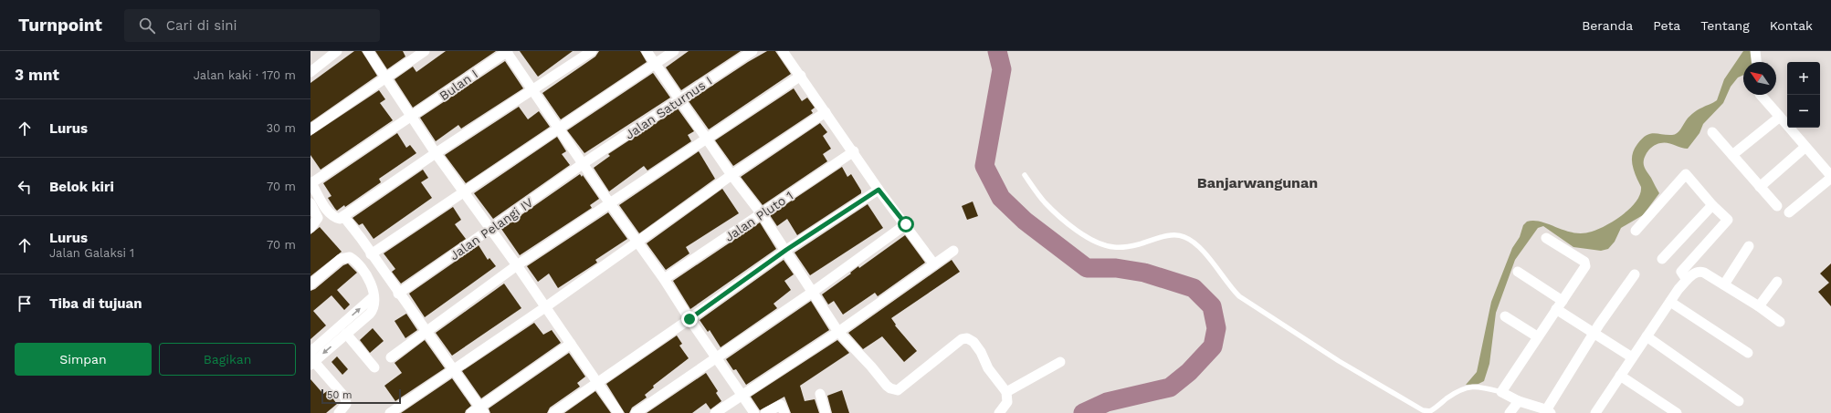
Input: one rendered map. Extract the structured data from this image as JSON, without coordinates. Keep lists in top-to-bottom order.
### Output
{
  "streets": {
    "street": [
      "Bulan I",
      "Jalan Saturnus I",
      "Jalan Pluto 1",
      "Jalan Pelangi IV"
    ]
  },
  "crossings": [
    ["Jalan Saturnus I", "Jalan Pelangi IV"]
  ],
  "districts": ["Banjarwangunan"],
  "scale_bar": "50 m",
  "north": "top left",
  "page": {
    "header": "Turnpoint",
    "search": "Cari di sini",
    "nav": [
      "Beranda",
      "Peta",
      "Tentang",
      "Kontak"
    ],
    "heading": ["3 mnt", "Jalan kaki · 170 m"],
    "map_buttons": ["+", "−"],
    "list": [
      ["Lurus", "30 m"],
      ["Belok kiri", "70 m"],
      ["Lurus", "Jalan Galaksi 1", "70 m"],
      "Tiba di tujuan"
    ],
    "buttons": ["Simpan", "Bagikan"],
    "scale": "50 m"
  }
}
